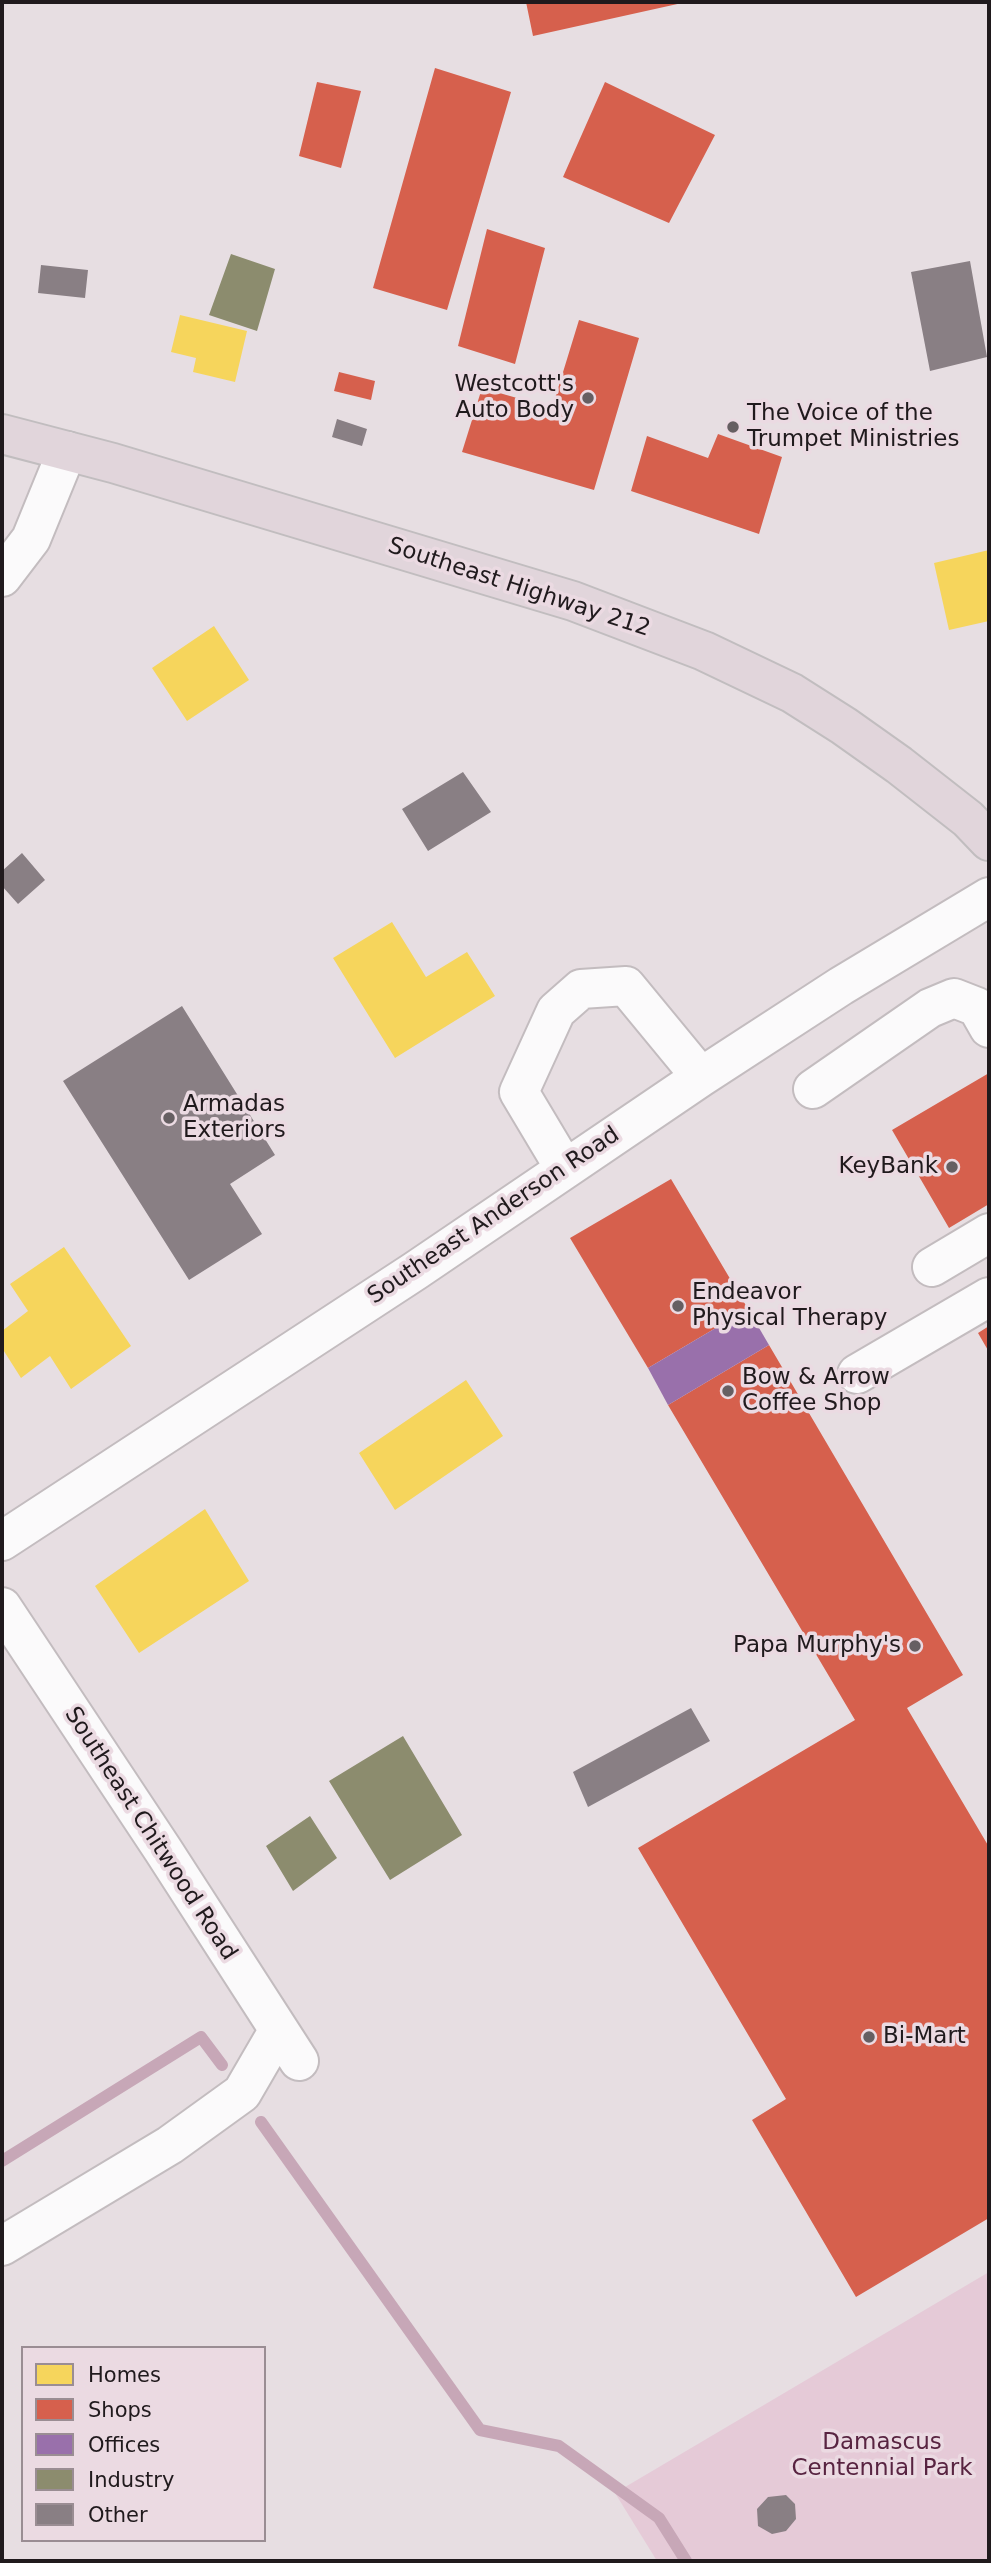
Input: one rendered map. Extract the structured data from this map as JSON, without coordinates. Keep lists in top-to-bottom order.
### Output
{
  "streets": {
    "highway": ["Southeast Highway 212"],
    "street": ["Southeast Anderson Road", "Southeast Chitwood Road"]
  },
  "parks": ["Damascus Centennial Park"],
  "places": [
    "Westcott's Auto Body",
    "The Voice of the Trumpet Ministries",
    "Armadas Exteriors",
    "KeyBank",
    "Endeavor Physical Therapy",
    "Bow & Arrow Coffee Shop",
    "Papa Murphy's",
    "Bi-Mart"
  ],
  "legend": [
    "Homes",
    "Shops",
    "Offices",
    "Industry",
    "Other"
  ]
}
